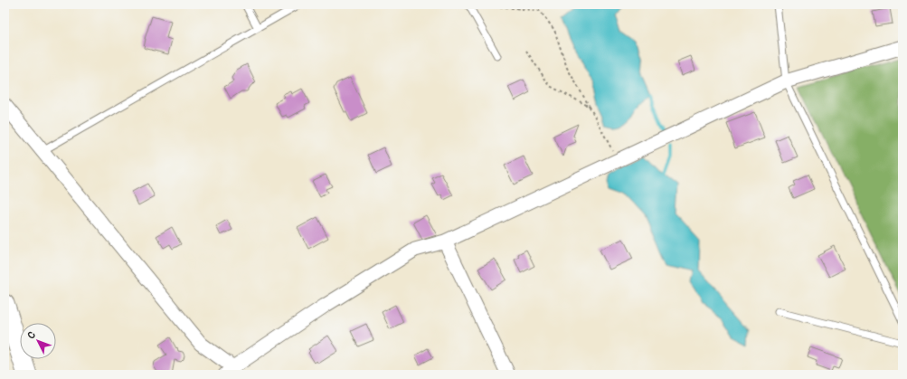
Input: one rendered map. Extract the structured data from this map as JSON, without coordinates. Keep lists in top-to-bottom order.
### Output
{
  "north": "top left"
}
